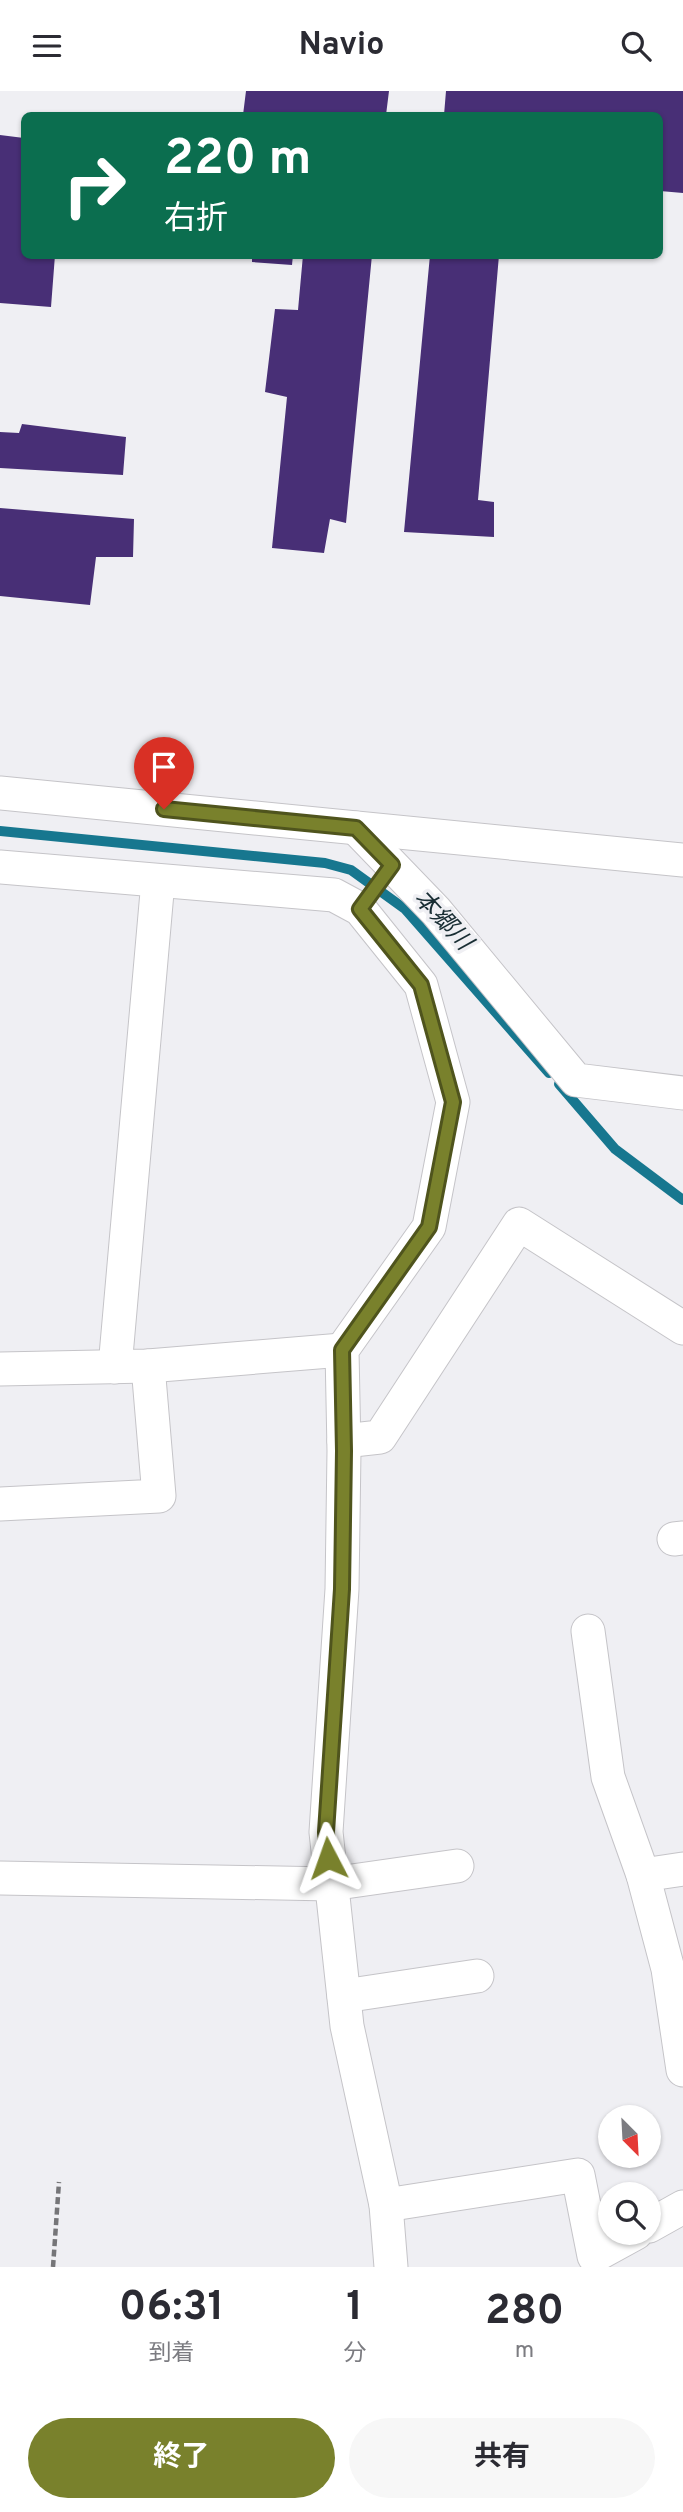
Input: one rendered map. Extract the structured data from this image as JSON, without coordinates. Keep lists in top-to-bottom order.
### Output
{
  "water": ["本郷川"],
  "north": "bottom right",
  "page": {
    "header": "Navio",
    "turn": ["220 m", "右折"],
    "eta": [
      "06:31",
      "到着",
      "1",
      "分",
      "280",
      "m"
    ],
    "buttons": ["終了", "共有"]
  }
}
